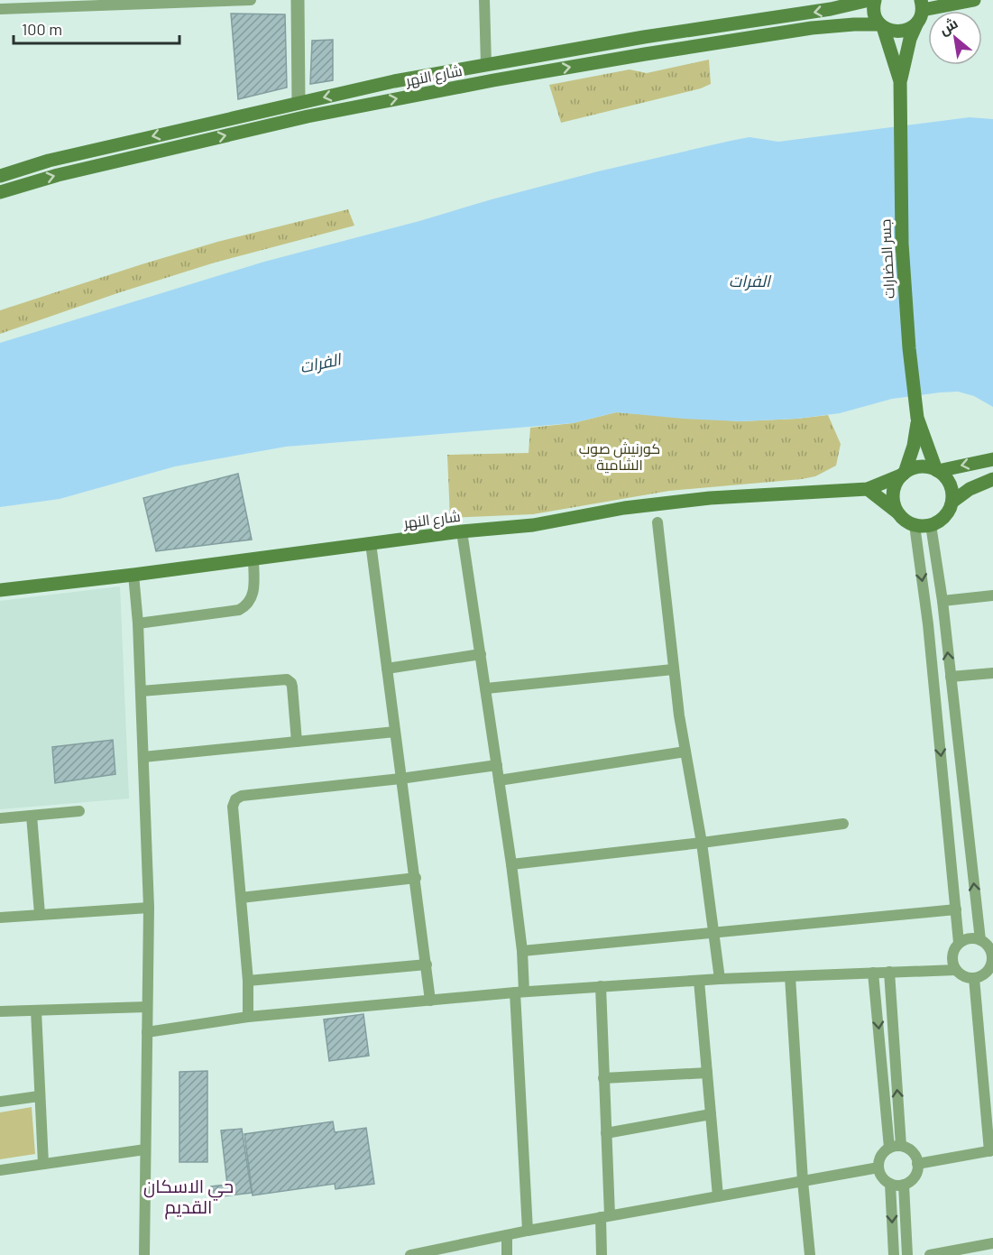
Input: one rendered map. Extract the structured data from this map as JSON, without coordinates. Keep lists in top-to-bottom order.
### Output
{
  "streets": {
    "main road": ["شارع النهر", "جسر الحضارات"]
  },
  "districts": ["حي الاسكان القديم"],
  "water": ["الفرات"],
  "parks": ["كورنيش صوب الشامية"],
  "scale_bar": "100 m",
  "north": "top left"
}
